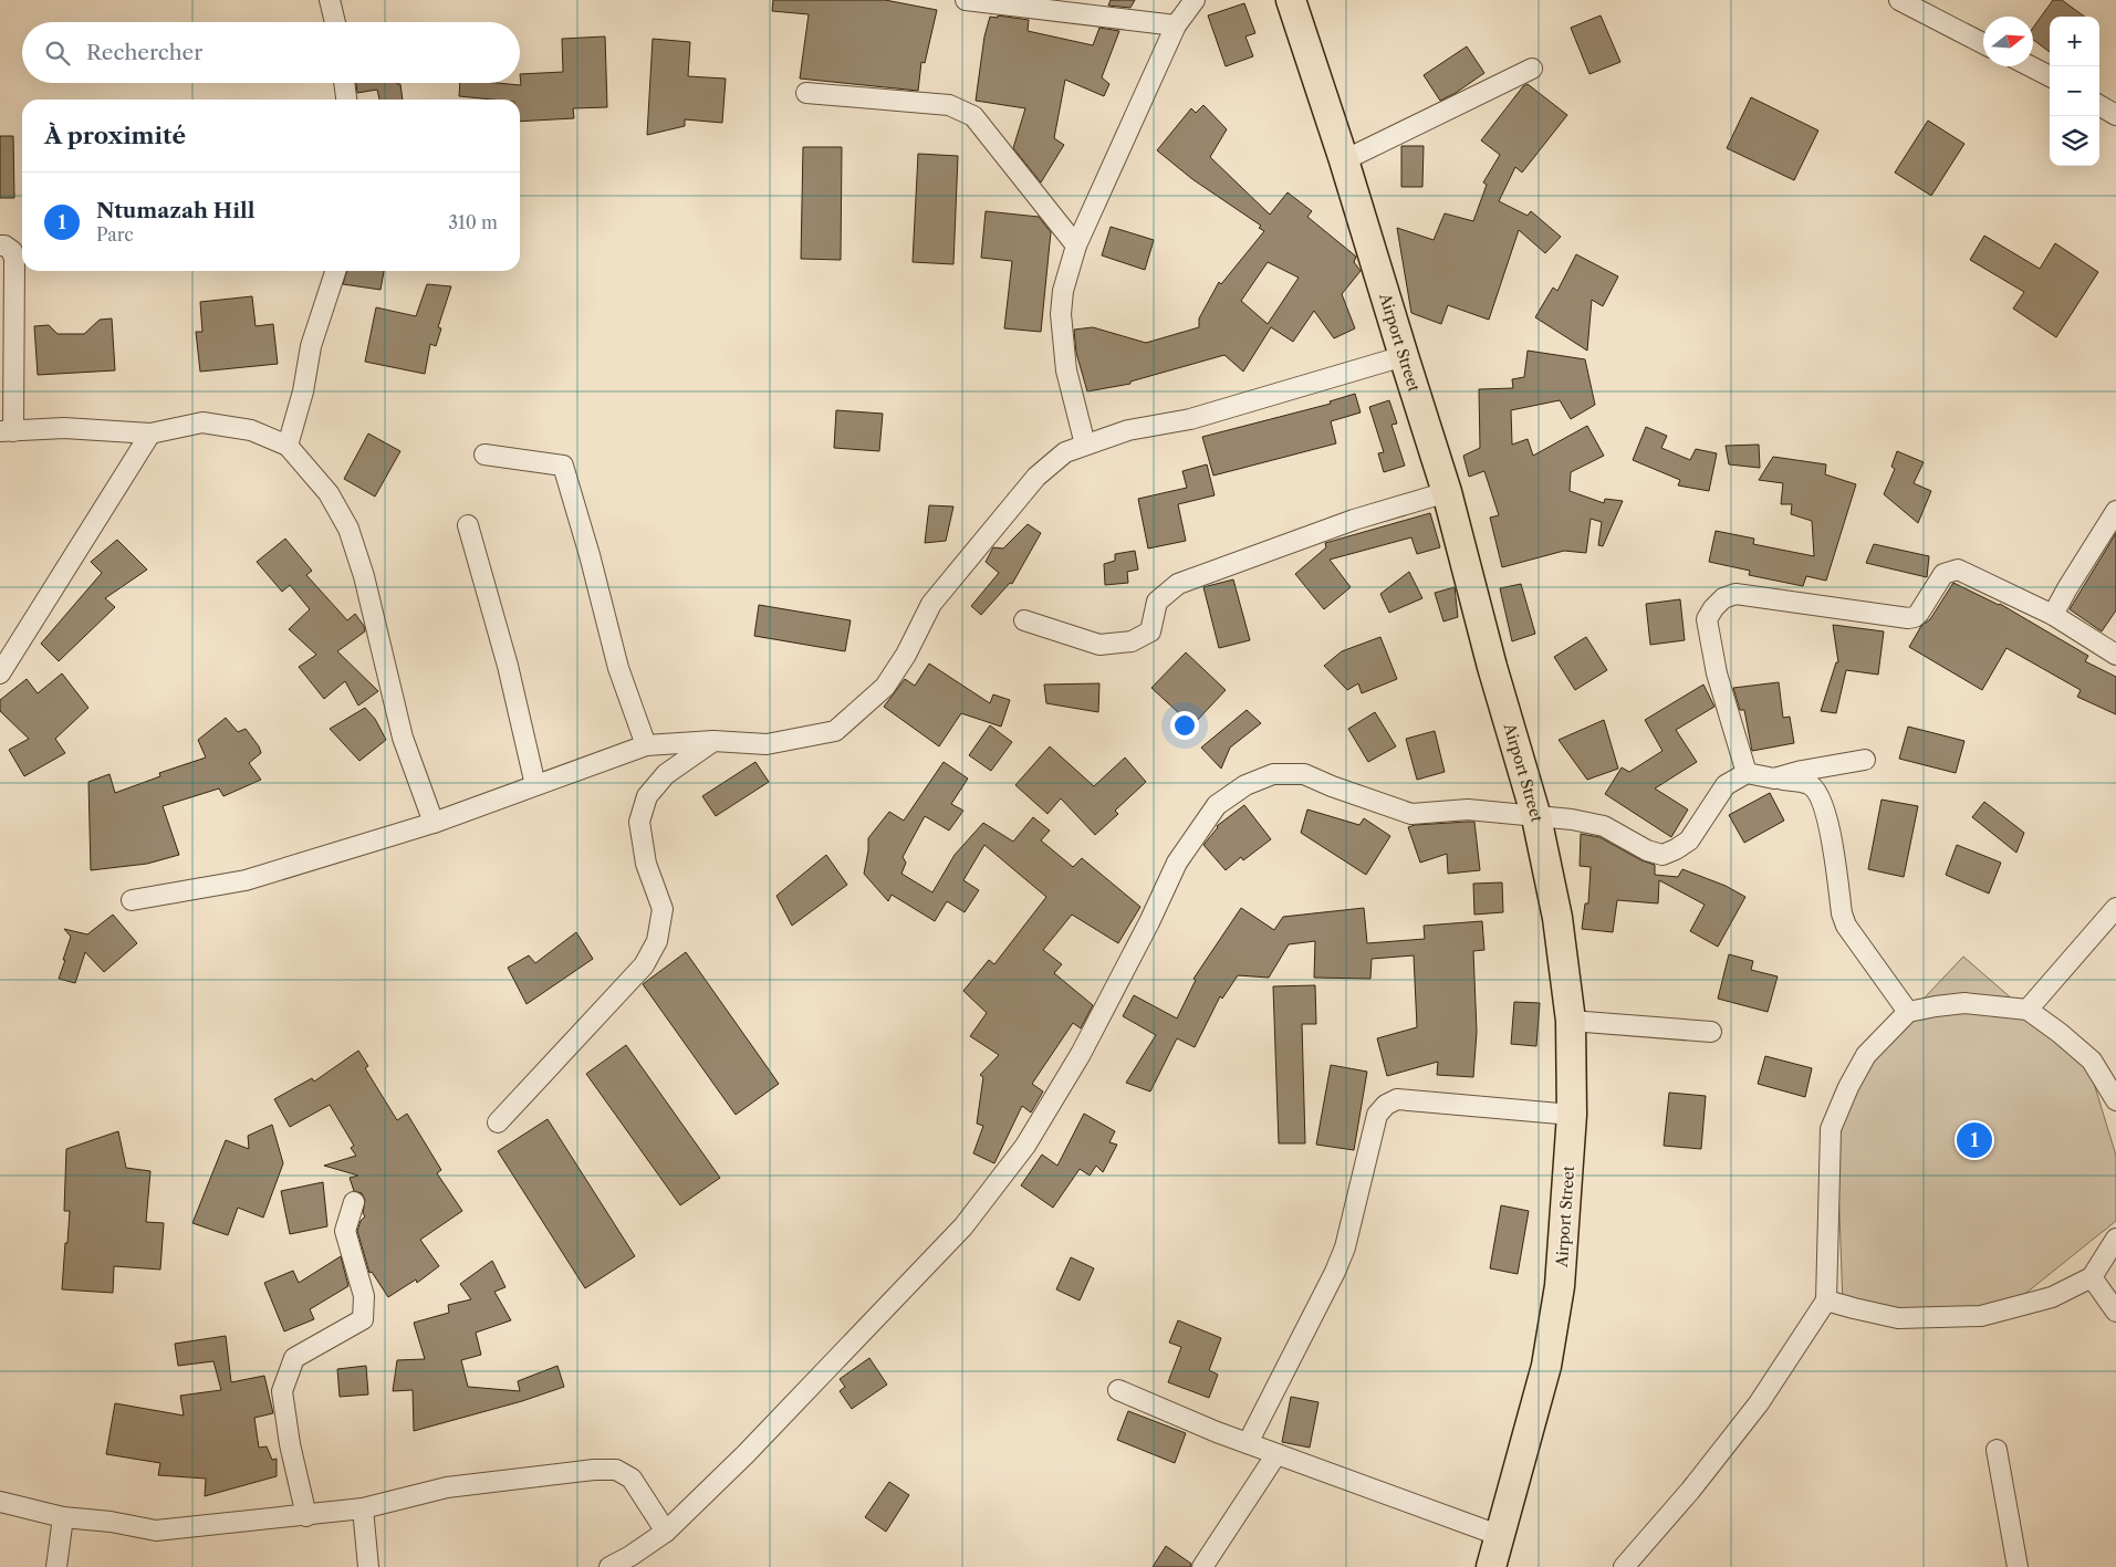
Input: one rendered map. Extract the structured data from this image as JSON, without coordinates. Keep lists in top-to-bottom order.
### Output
{
  "streets": {
    "highway": ["Airport Street"]
  },
  "north": "right",
  "page": {
    "map_buttons": ["+", "−"],
    "search": "Rechercher",
    "heading": "À proximité",
    "list": [
      {
        "mark": "1",
        "name": "Ntumazah Hill",
        "note": "Parc",
        "value": "310 m"
      }
    ],
    "pins": "1"
  }
}
